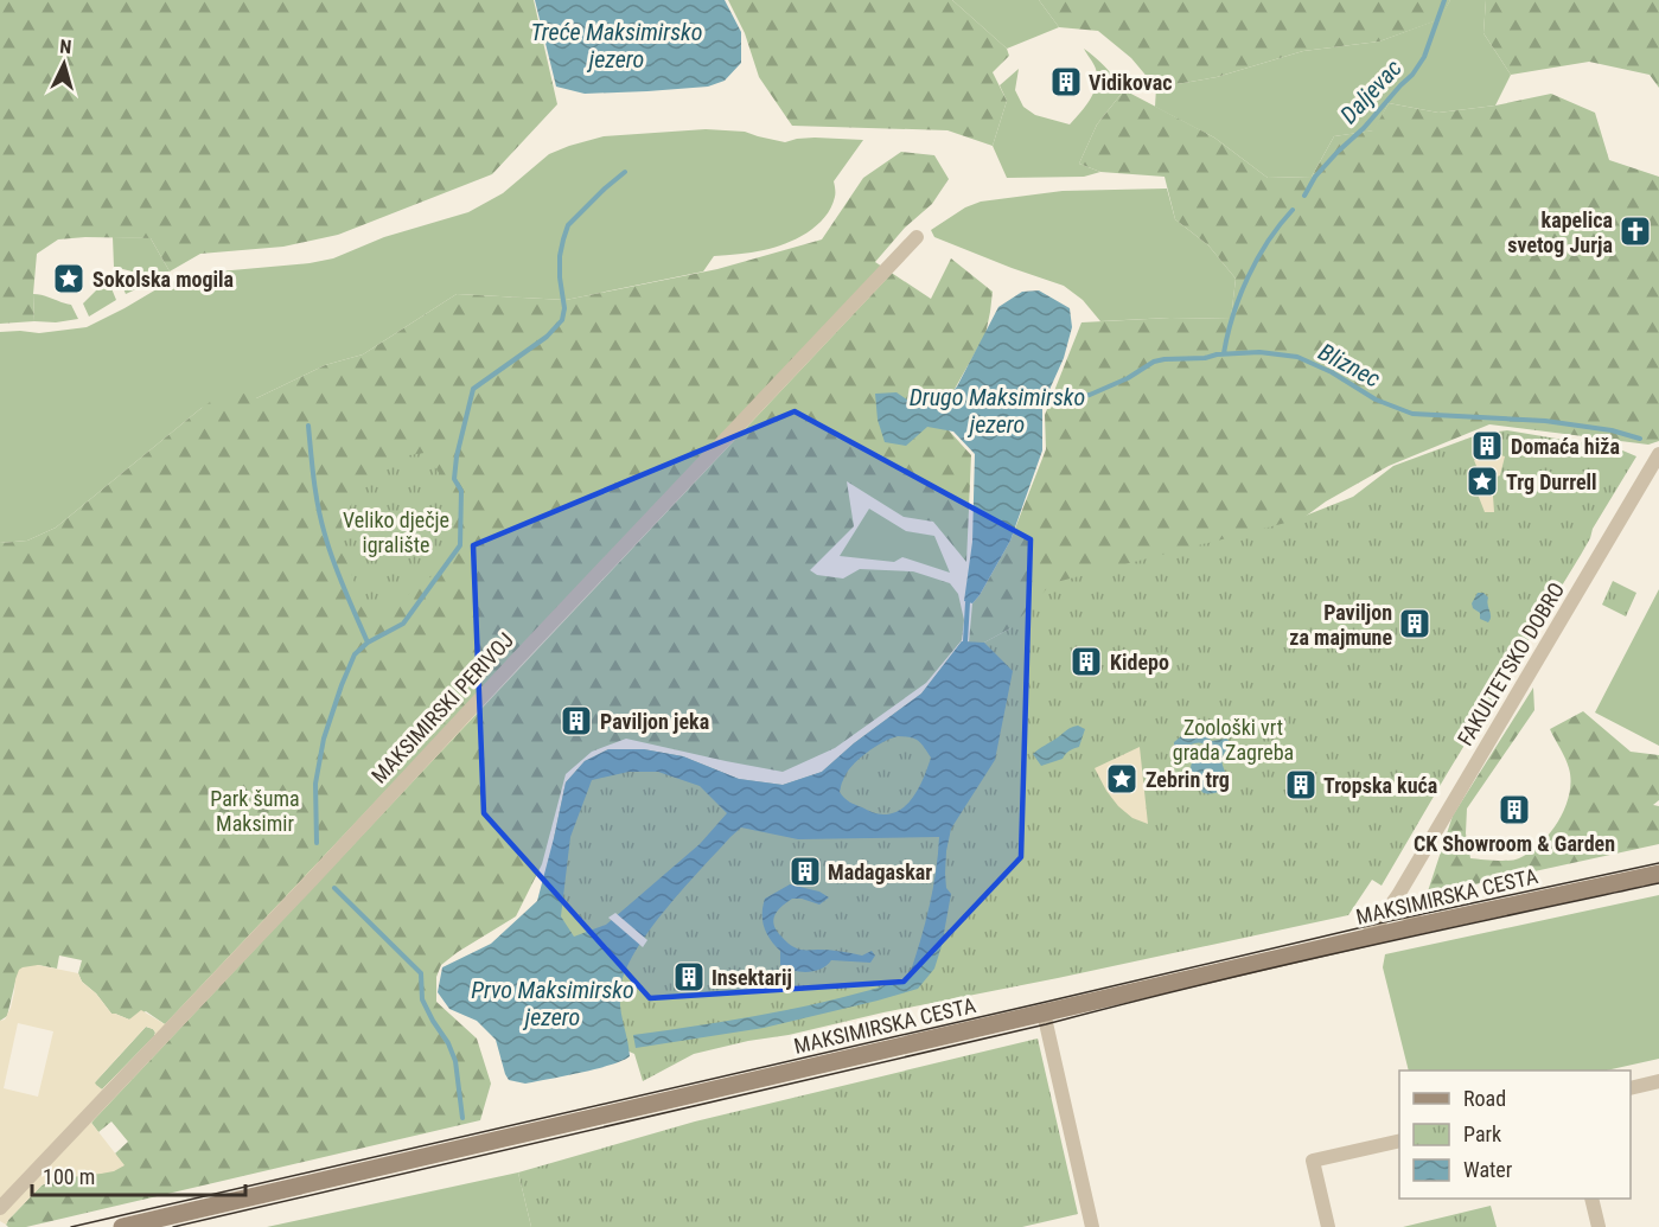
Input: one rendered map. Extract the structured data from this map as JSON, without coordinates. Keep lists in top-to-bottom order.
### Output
{
  "streets": {
    "main road": ["MAKSIMIRSKA CESTA"],
    "street": ["FAKULTETSKO DOBRO", "MAKSIMIRSKI PERIVOJ"]
  },
  "crossings": [
    ["FAKULTETSKO DOBRO", "MAKSIMIRSKA CESTA"]
  ],
  "water": [
    "Treće Maksimirsko jezero",
    "Daljevac",
    "Bliznec",
    "Drugo Maksimirsko jezero",
    "Prvo Maksimirsko jezero"
  ],
  "parks": ["Veliko dječje igralište", "Zoološki vrt grada Zagreba", "Park šuma Maksimir"],
  "places": {
    "building": [
      "Vidikovac",
      "Domaća hiža",
      "Paviljon za majmune",
      "Kidepo",
      "Paviljon jeka",
      "Tropska kuća",
      "CK Showroom & Garden",
      "Madagaskar",
      "Insektarij"
    ],
    "church": ["kapelica svetog Jurja"],
    "place": ["Sokolska mogila", "Trg Durrell", "Zebrin trg"]
  },
  "legend": ["Road", "Park", "Water"],
  "scale_bar": "100 m",
  "north": "top"
}
